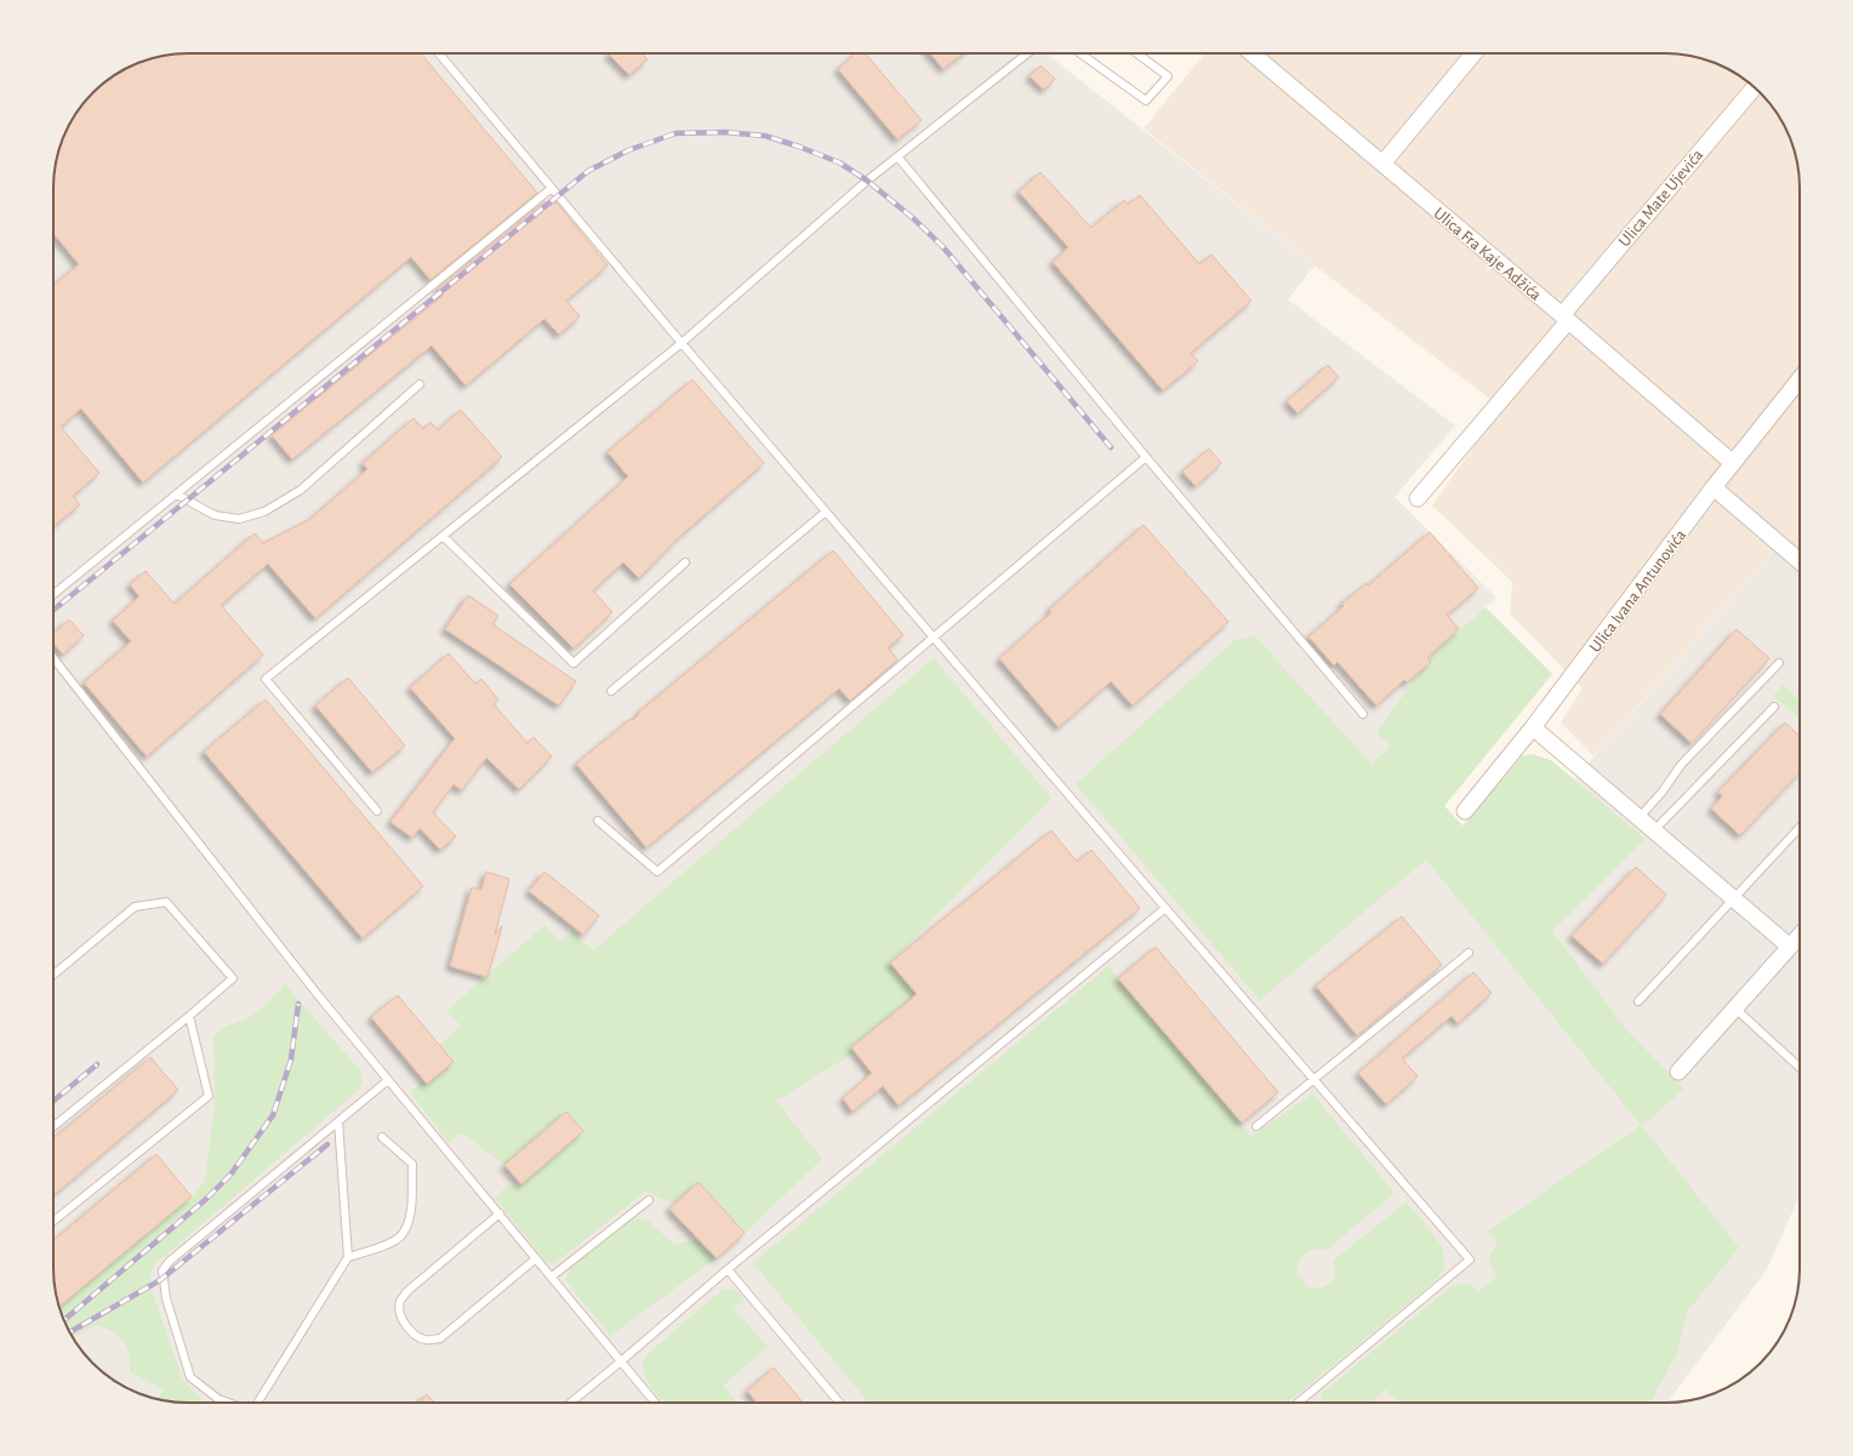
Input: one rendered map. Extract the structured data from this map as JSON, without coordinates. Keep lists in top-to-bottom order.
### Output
{
  "streets": {
    "street": ["Ulica Mate Ujevića", "Ulica Fra Kaje Adžića", "Ulica Ivana Antunovića"]
  },
  "crossings": [
    ["Ulica Mate Ujevića", "Ulica Fra Kaje Adžića"],
    ["Ulica Fra Kaje Adžića", "Ulica Ivana Antunovića"]
  ]
}
